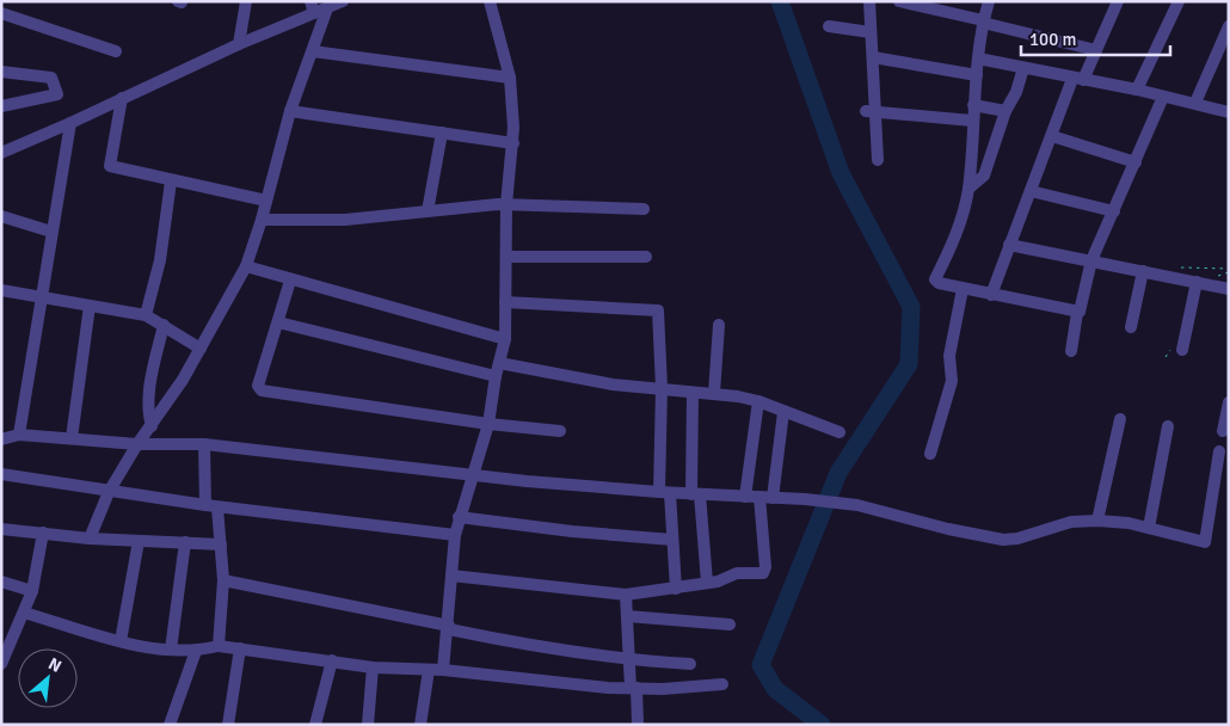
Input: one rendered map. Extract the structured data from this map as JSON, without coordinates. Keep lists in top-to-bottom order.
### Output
{
  "scale_bar": "100 m",
  "north": "top right"
}
